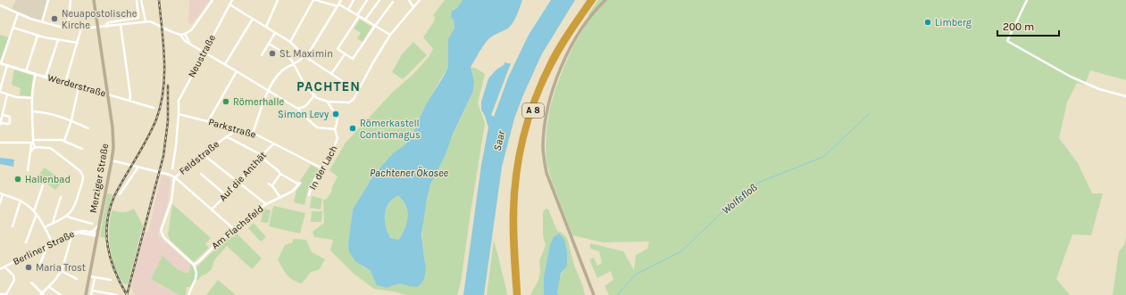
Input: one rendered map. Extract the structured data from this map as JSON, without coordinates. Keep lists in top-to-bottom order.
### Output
{
  "streets": {
    "highway": ["A 8"],
    "main road": ["Merziger Straße"],
    "street": [
      "Neustraße",
      "Werderstraße",
      "Parkstraße",
      "Feldstraße",
      "In der Lach",
      "Auf die Anthät",
      "Am Flachsfeld",
      "Berliner Straße"
    ]
  },
  "crossings": [
    ["Neustraße", "Parkstraße"],
    ["Werderstraße", "Merziger Straße"],
    ["Parkstraße", "Feldstraße"],
    ["Parkstraße", "In der Lach"],
    ["Parkstraße", "Auf die Anthät"],
    ["Feldstraße", "Merziger Straße"],
    ["Merziger Straße", "Berliner Straße"]
  ],
  "districts": ["PACHTEN"],
  "water": ["Saar", "Pachtener Ökosee", "Wolfsfloß"],
  "places": [
    "Neuapostolische Kirche",
    "Limberg",
    "St. Maximin",
    "Römerhalle",
    "Simon Levy",
    "Römerkastell Contiomagus",
    "Hallenbad",
    "Maria Trost"
  ],
  "scale_bar": "200 m"
}
